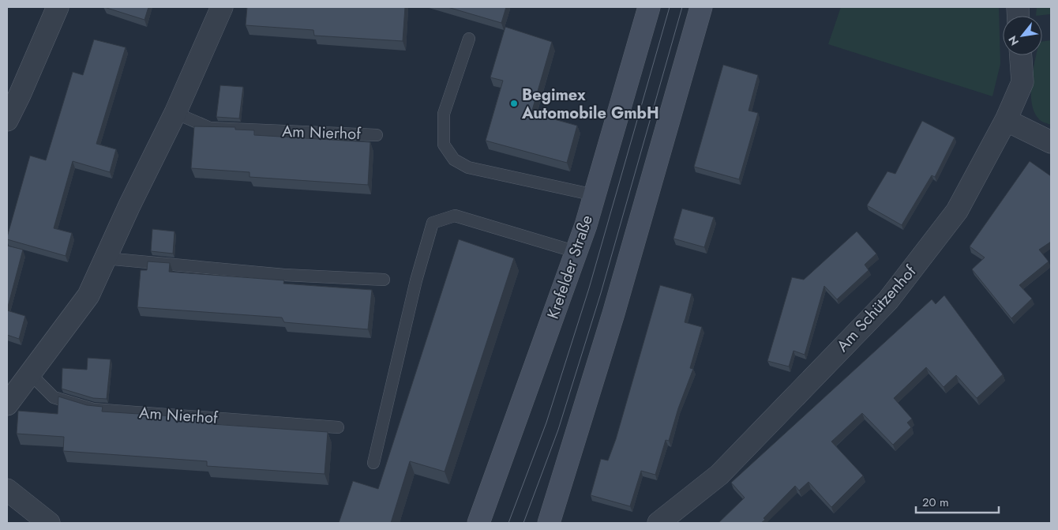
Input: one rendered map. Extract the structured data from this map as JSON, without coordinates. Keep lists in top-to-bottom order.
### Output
{
  "streets": {
    "street": ["Krefelder Straße", "Am Schützenhof"],
    "lane": ["Am Nierhof"]
  },
  "places": ["Begimex Automobile GmbH"],
  "scale_bar": "20 m",
  "north": "bottom left"
}
